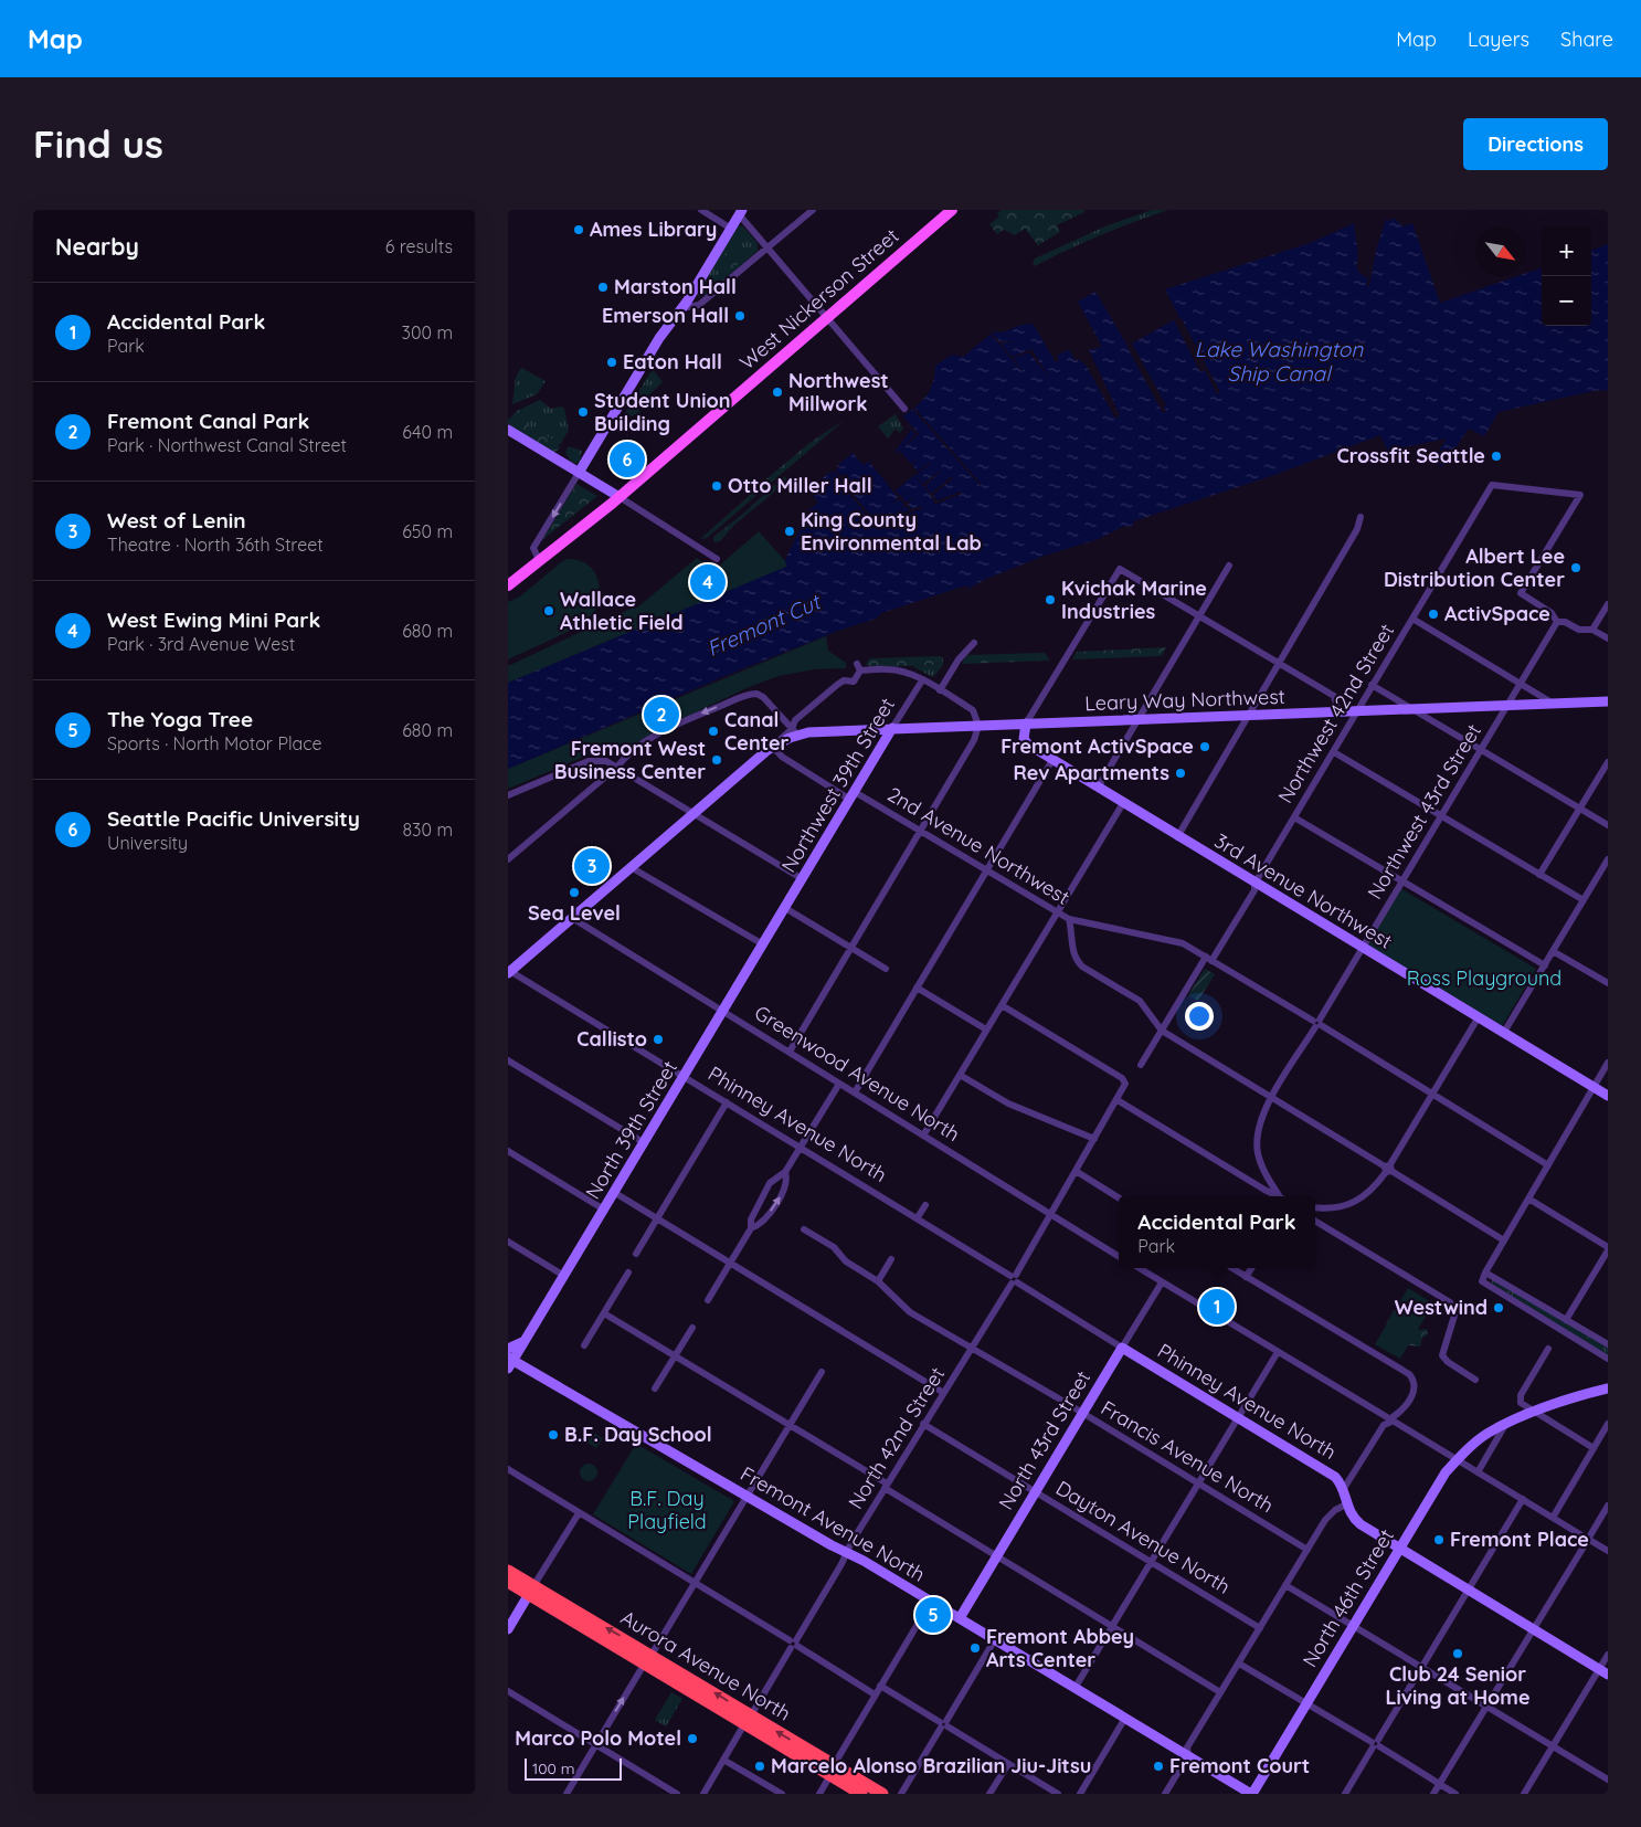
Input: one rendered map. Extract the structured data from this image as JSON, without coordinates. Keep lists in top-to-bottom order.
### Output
{
  "streets": {
    "highway": ["Aurora Avenue North"],
    "main road": [
      "West Nickerson Street",
      "Leary Way Northwest",
      "Northwest 39th Street",
      "3rd Avenue Northwest",
      "Phinney Avenue North",
      "North 39th Street",
      "North 43rd Street",
      "Fremont Avenue North",
      "North 46th Street"
    ],
    "street": [
      "Northwest 42nd Street",
      "Northwest 43rd Street",
      "2nd Avenue Northwest",
      "Greenwood Avenue North",
      "North 42nd Street",
      "Francis Avenue North",
      "Dayton Avenue North"
    ]
  },
  "crossings": [
    ["Leary Way Northwest", "Northwest 42nd Street"],
    ["Leary Way Northwest", "Northwest 39th Street"],
    ["Leary Way Northwest", "Northwest 43rd Street"],
    ["Leary Way Northwest", "2nd Avenue Northwest"],
    ["Leary Way Northwest", "3rd Avenue Northwest"],
    ["Leary Way Northwest", "Greenwood Avenue North"],
    ["Leary Way Northwest", "Phinney Avenue North"],
    ["Northwest 42nd Street", "Northwest 43rd Street"],
    ["Northwest 42nd Street", "2nd Avenue Northwest"],
    ["Northwest 42nd Street", "3rd Avenue Northwest"],
    ["Northwest 39th Street", "2nd Avenue Northwest"],
    ["Northwest 39th Street", "North 39th Street"],
    ["Northwest 43rd Street", "2nd Avenue Northwest"],
    ["Northwest 43rd Street", "3rd Avenue Northwest"],
    ["Greenwood Avenue North", "North 39th Street"],
    ["Greenwood Avenue North", "North 42nd Street"],
    ["Phinney Avenue North", "North 39th Street"],
    ["Phinney Avenue North", "North 42nd Street"],
    ["Phinney Avenue North", "North 43rd Street"],
    ["Phinney Avenue North", "North 46th Street"],
    ["North 39th Street", "Fremont Avenue North"],
    ["North 42nd Street", "Francis Avenue North"],
    ["North 42nd Street", "Fremont Avenue North"],
    ["North 42nd Street", "Dayton Avenue North"],
    ["North 42nd Street", "Aurora Avenue North"],
    ["North 43rd Street", "Francis Avenue North"],
    ["North 43rd Street", "Fremont Avenue North"],
    ["North 43rd Street", "Dayton Avenue North"],
    ["Fremont Avenue North", "North 46th Street"]
  ],
  "water": ["Lake Washington Ship Canal", "Fremont Cut"],
  "parks": ["Ross Playground", "B.F. Day Playfield"],
  "places": [
    "Ames Library",
    "Marston Hall",
    "Emerson Hall",
    "Eaton Hall",
    "Northwest Millwork",
    "Student Union Building",
    "Crossfit Seattle",
    "Otto Miller Hall",
    "King County Environmental Lab",
    "Albert Lee Distribution Center",
    "Kvichak Marine Industries",
    "Wallace Athletic Field",
    "ActivSpace",
    "Canal Center",
    "Fremont ActivSpace",
    "Fremont West Business Center",
    "Rev Apartments",
    "Sea Level",
    "Callisto",
    "Westwind",
    "B.F. Day School",
    "Fremont Place",
    "Fremont Abbey Arts Center",
    "Club 24 Senior Living at Home",
    "Marco Polo Motel",
    "Marcelo Alonso Brazilian Jiu-Jitsu",
    "Fremont Court"
  ],
  "scale_bar": "100 m",
  "north": "bottom right",
  "page": {
    "header": "Map",
    "nav": ["Map", "Layers", "Share"],
    "buttons": "Directions",
    "title": "Find us",
    "heading": ["Nearby", "6 results"],
    "map_buttons": ["+", "−"],
    "list": [
      {
        "mark": "1",
        "name": "Accidental Park",
        "note": "Park",
        "value": "300 m"
      },
      {
        "mark": "2",
        "name": "Fremont Canal Park",
        "note": "Park · Northwest Canal Street",
        "value": "640 m"
      },
      {
        "mark": "3",
        "name": "West of Lenin",
        "note": "Theatre · North 36th Street",
        "value": "650 m"
      },
      {
        "mark": "4",
        "name": "West Ewing Mini Park",
        "note": "Park · 3rd Avenue West",
        "value": "680 m"
      },
      {
        "mark": "5",
        "name": "The Yoga Tree",
        "note": "Sports · North Motor Place",
        "value": "680 m"
      },
      {
        "mark": "6",
        "name": "Seattle Pacific University",
        "note": "University",
        "value": "830 m"
      }
    ],
    "pins": [
      "6",
      "4",
      "2",
      "3",
      "1",
      "5"
    ],
    "popup": ["Accidental Park", "Park"],
    "scale": "100 m"
  }
}
